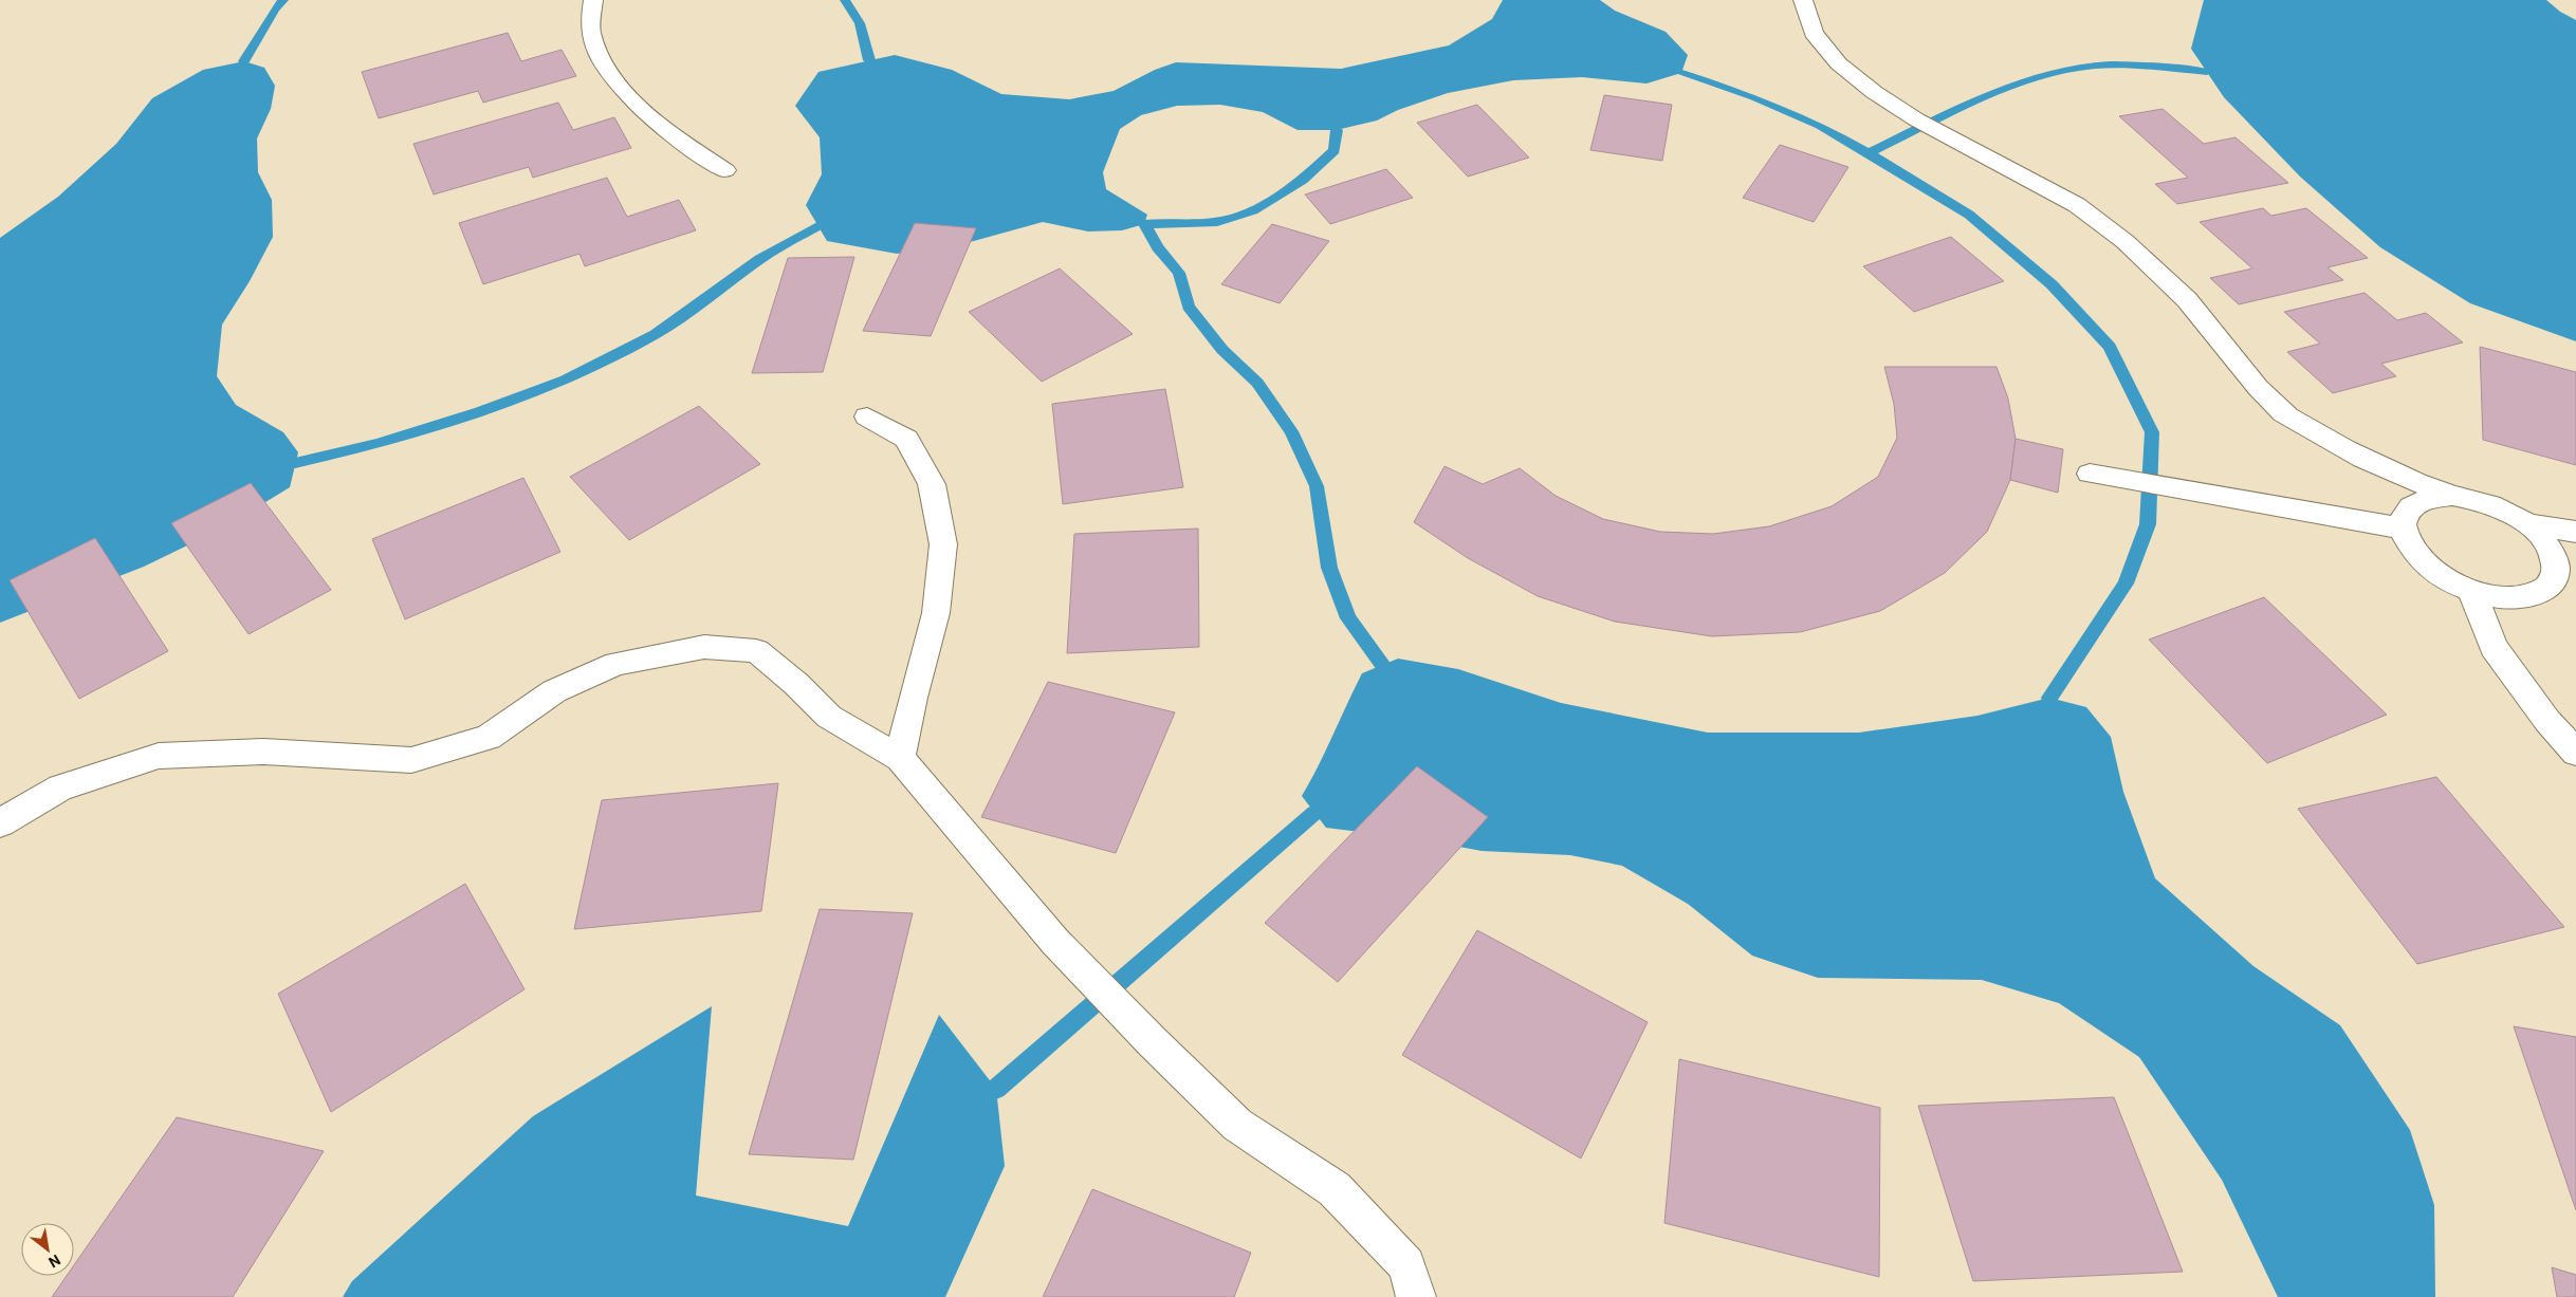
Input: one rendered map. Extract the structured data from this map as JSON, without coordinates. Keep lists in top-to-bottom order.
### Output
{
  "north": "bottom right"
}
